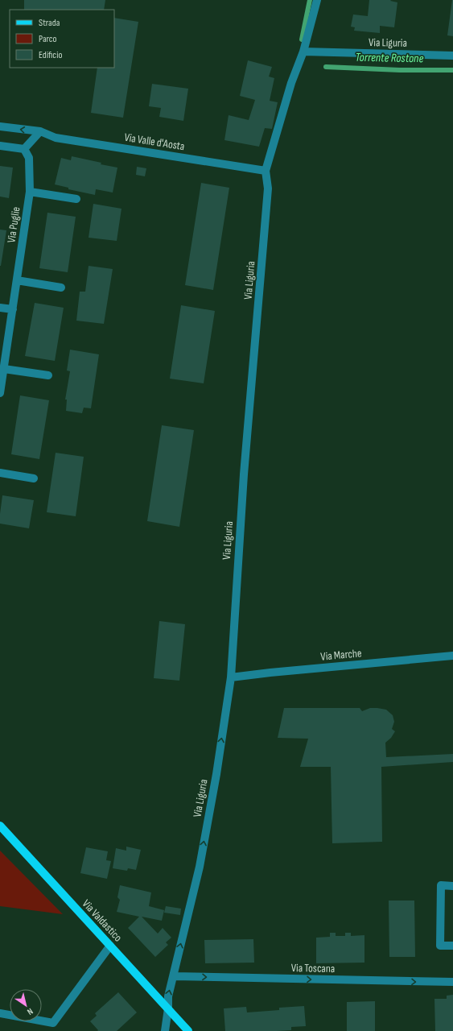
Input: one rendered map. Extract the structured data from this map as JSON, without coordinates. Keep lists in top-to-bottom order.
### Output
{
  "streets": {
    "main road": ["Via Valdastico"],
    "street": [
      "Via Liguria",
      "Via Valle d'Aosta",
      "Via Puglie",
      "Via Marche",
      "Via Toscana"
    ]
  },
  "crossings": [
    ["Via Liguria", "Via Valle d'Aosta"],
    ["Via Liguria", "Via Marche"],
    ["Via Liguria", "Via Valdastico"],
    ["Via Liguria", "Via Toscana"]
  ],
  "one_way": ["Via Toscana"],
  "water": ["Torrente Rostone"],
  "legend": ["Strada", "Parco", "Edificio"],
  "north": "bottom right"
}
